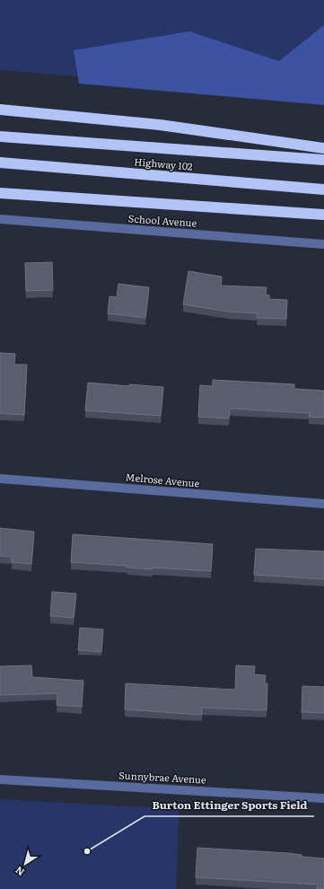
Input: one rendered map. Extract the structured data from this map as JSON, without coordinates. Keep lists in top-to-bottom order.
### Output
{
  "streets": {
    "highway": ["Highway 102"],
    "street": ["School Avenue", "Melrose Avenue", "Sunnybrae Avenue"]
  },
  "places": ["Burton Ettinger Sports Field"],
  "north": "bottom left"
}
